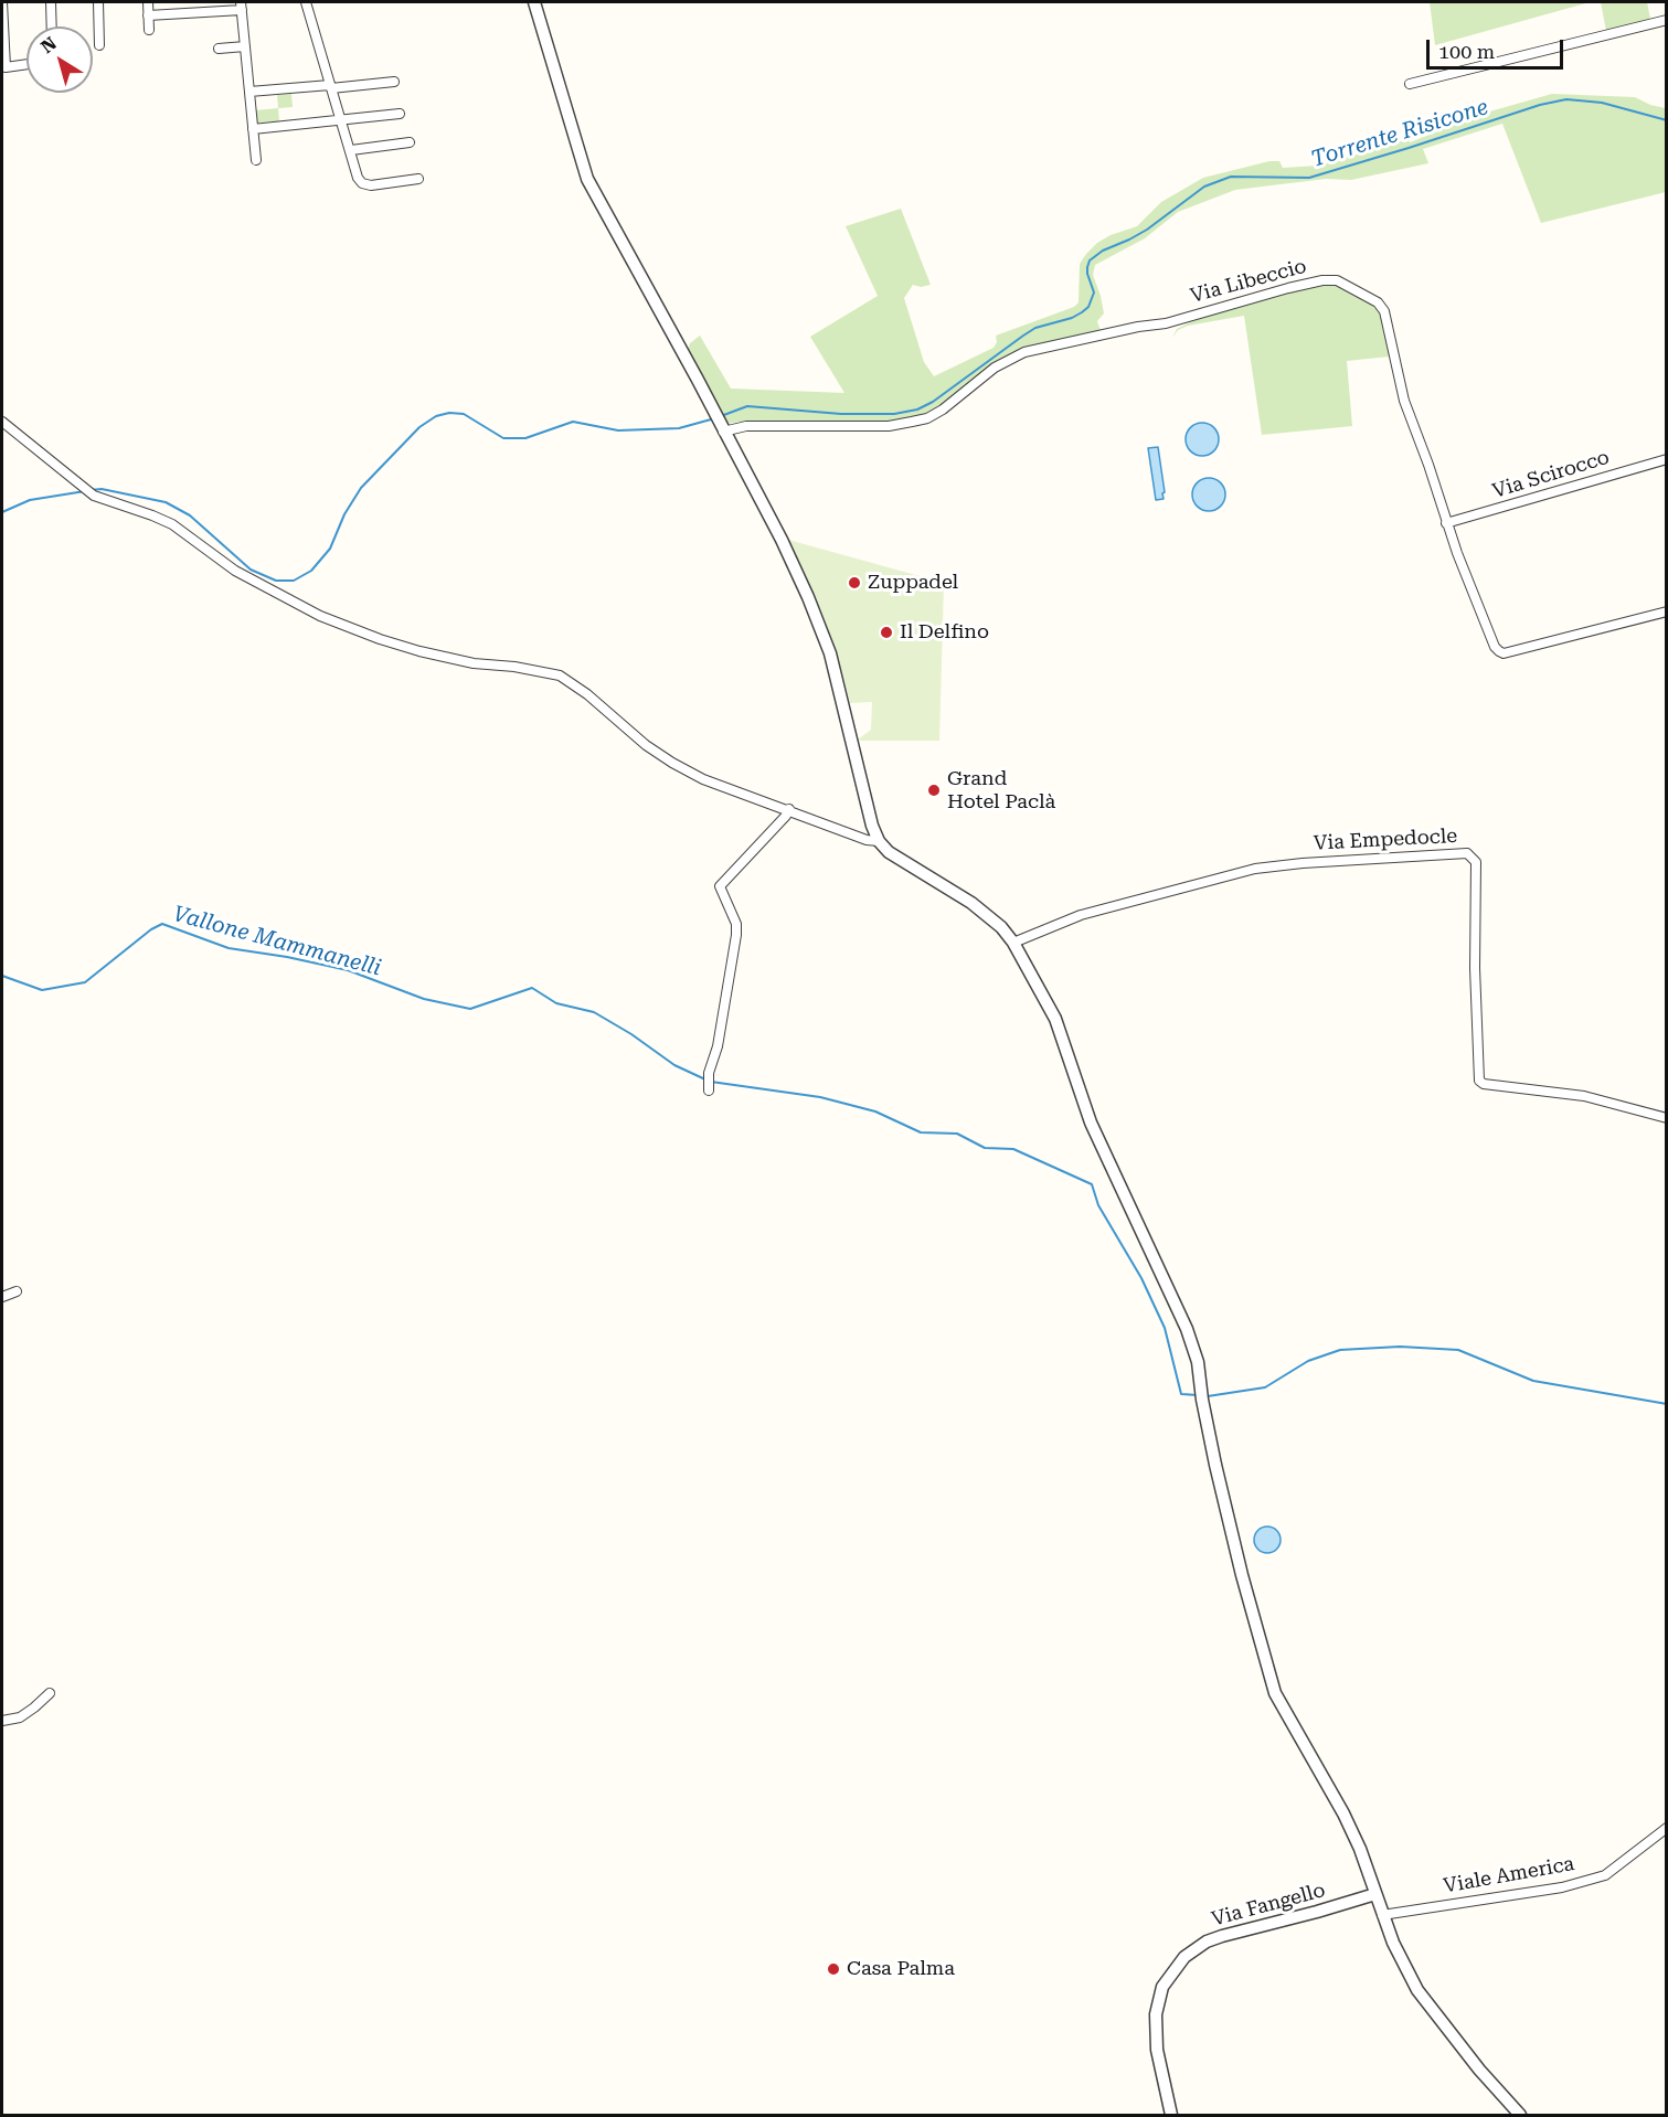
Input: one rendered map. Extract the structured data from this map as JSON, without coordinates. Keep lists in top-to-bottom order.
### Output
{
  "streets": {
    "street": [
      "Via Libeccio",
      "Via Scirocco",
      "Via Empedocle",
      "Viale America",
      "Via Fangello"
    ]
  },
  "crossings": [
    ["Via Libeccio", "Via Scirocco"]
  ],
  "water": ["Torrente Risicone", "Vallone Mammanelli"],
  "places": [
    "Zuppadel",
    "Il Delfino",
    "Grand Hotel Paclà",
    "Casa Palma"
  ],
  "scale_bar": "100 m",
  "north": "top left"
}
